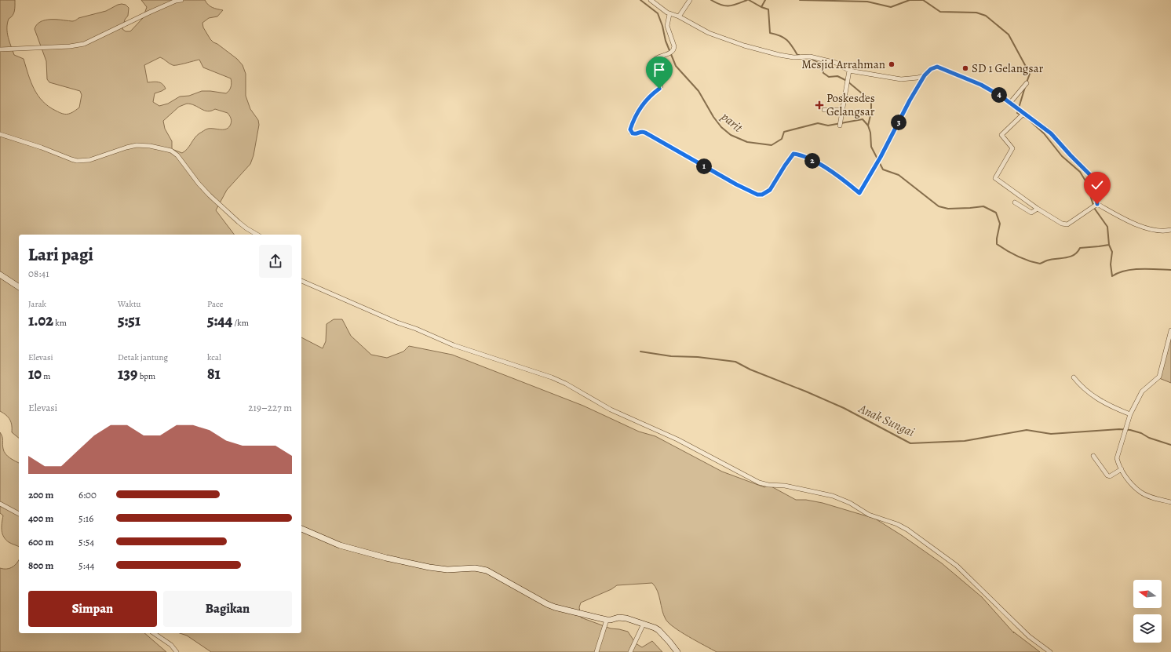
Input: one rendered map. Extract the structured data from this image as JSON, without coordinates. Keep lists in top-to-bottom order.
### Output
{
  "water": ["parit", "Anak Sungai"],
  "places": {
    "other": ["Mesjid Arrahman", "SD 1 Gelangsar"],
    "health": ["Poskesdes Gelangsar"]
  },
  "north": "left",
  "page": {
    "pins": [
      "4",
      "3",
      "2",
      "1"
    ],
    "heading": ["Lari pagi", "08:41"],
    "stats": [
      ["Jarak", "1.02 km"],
      ["Waktu", "5:51"],
      ["Pace", "5:44 /km"],
      ["Elevasi", "10 m"],
      ["Detak jantung", "139 bpm"],
      ["kcal", "81"]
    ],
    "chart": ["Elevasi", "219–227 m"],
    "list": [
      {
        "name": "200 m",
        "note": "6:00"
      },
      {
        "name": "400 m",
        "note": "5:16"
      },
      {
        "name": "600 m",
        "note": "5:54"
      },
      {
        "name": "800 m",
        "note": "5:44"
      }
    ],
    "buttons": ["Simpan", "Bagikan"]
  }
}
